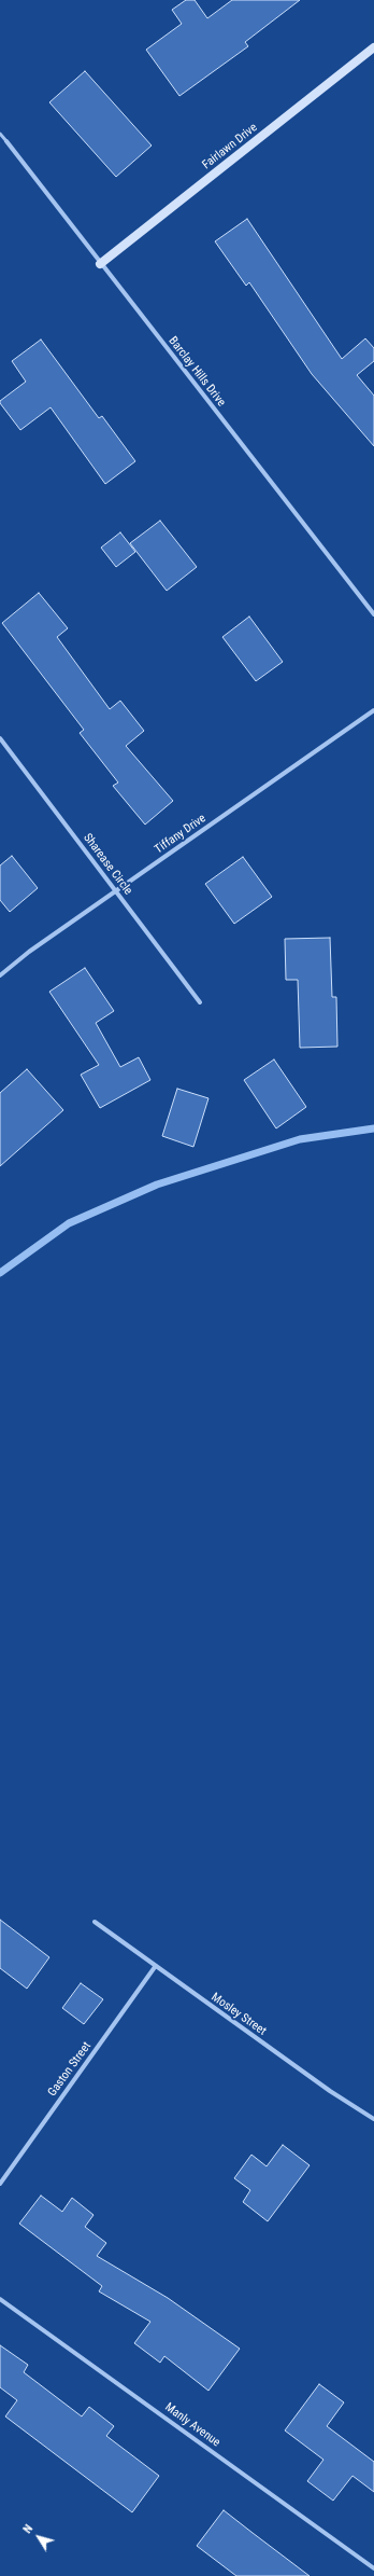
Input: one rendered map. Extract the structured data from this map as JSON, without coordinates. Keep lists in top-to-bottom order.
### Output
{
  "streets": {
    "street": [
      "Fairlawn Drive",
      "Barclay Hills Drive",
      "Tiffany Drive",
      "Sharease Circle",
      "Mosley Street",
      "Gaston Street",
      "Manly Avenue"
    ]
  },
  "crossings": [
    ["Fairlawn Drive", "Barclay Hills Drive"],
    ["Tiffany Drive", "Sharease Circle"],
    ["Mosley Street", "Gaston Street"]
  ],
  "north": "top left"
}
